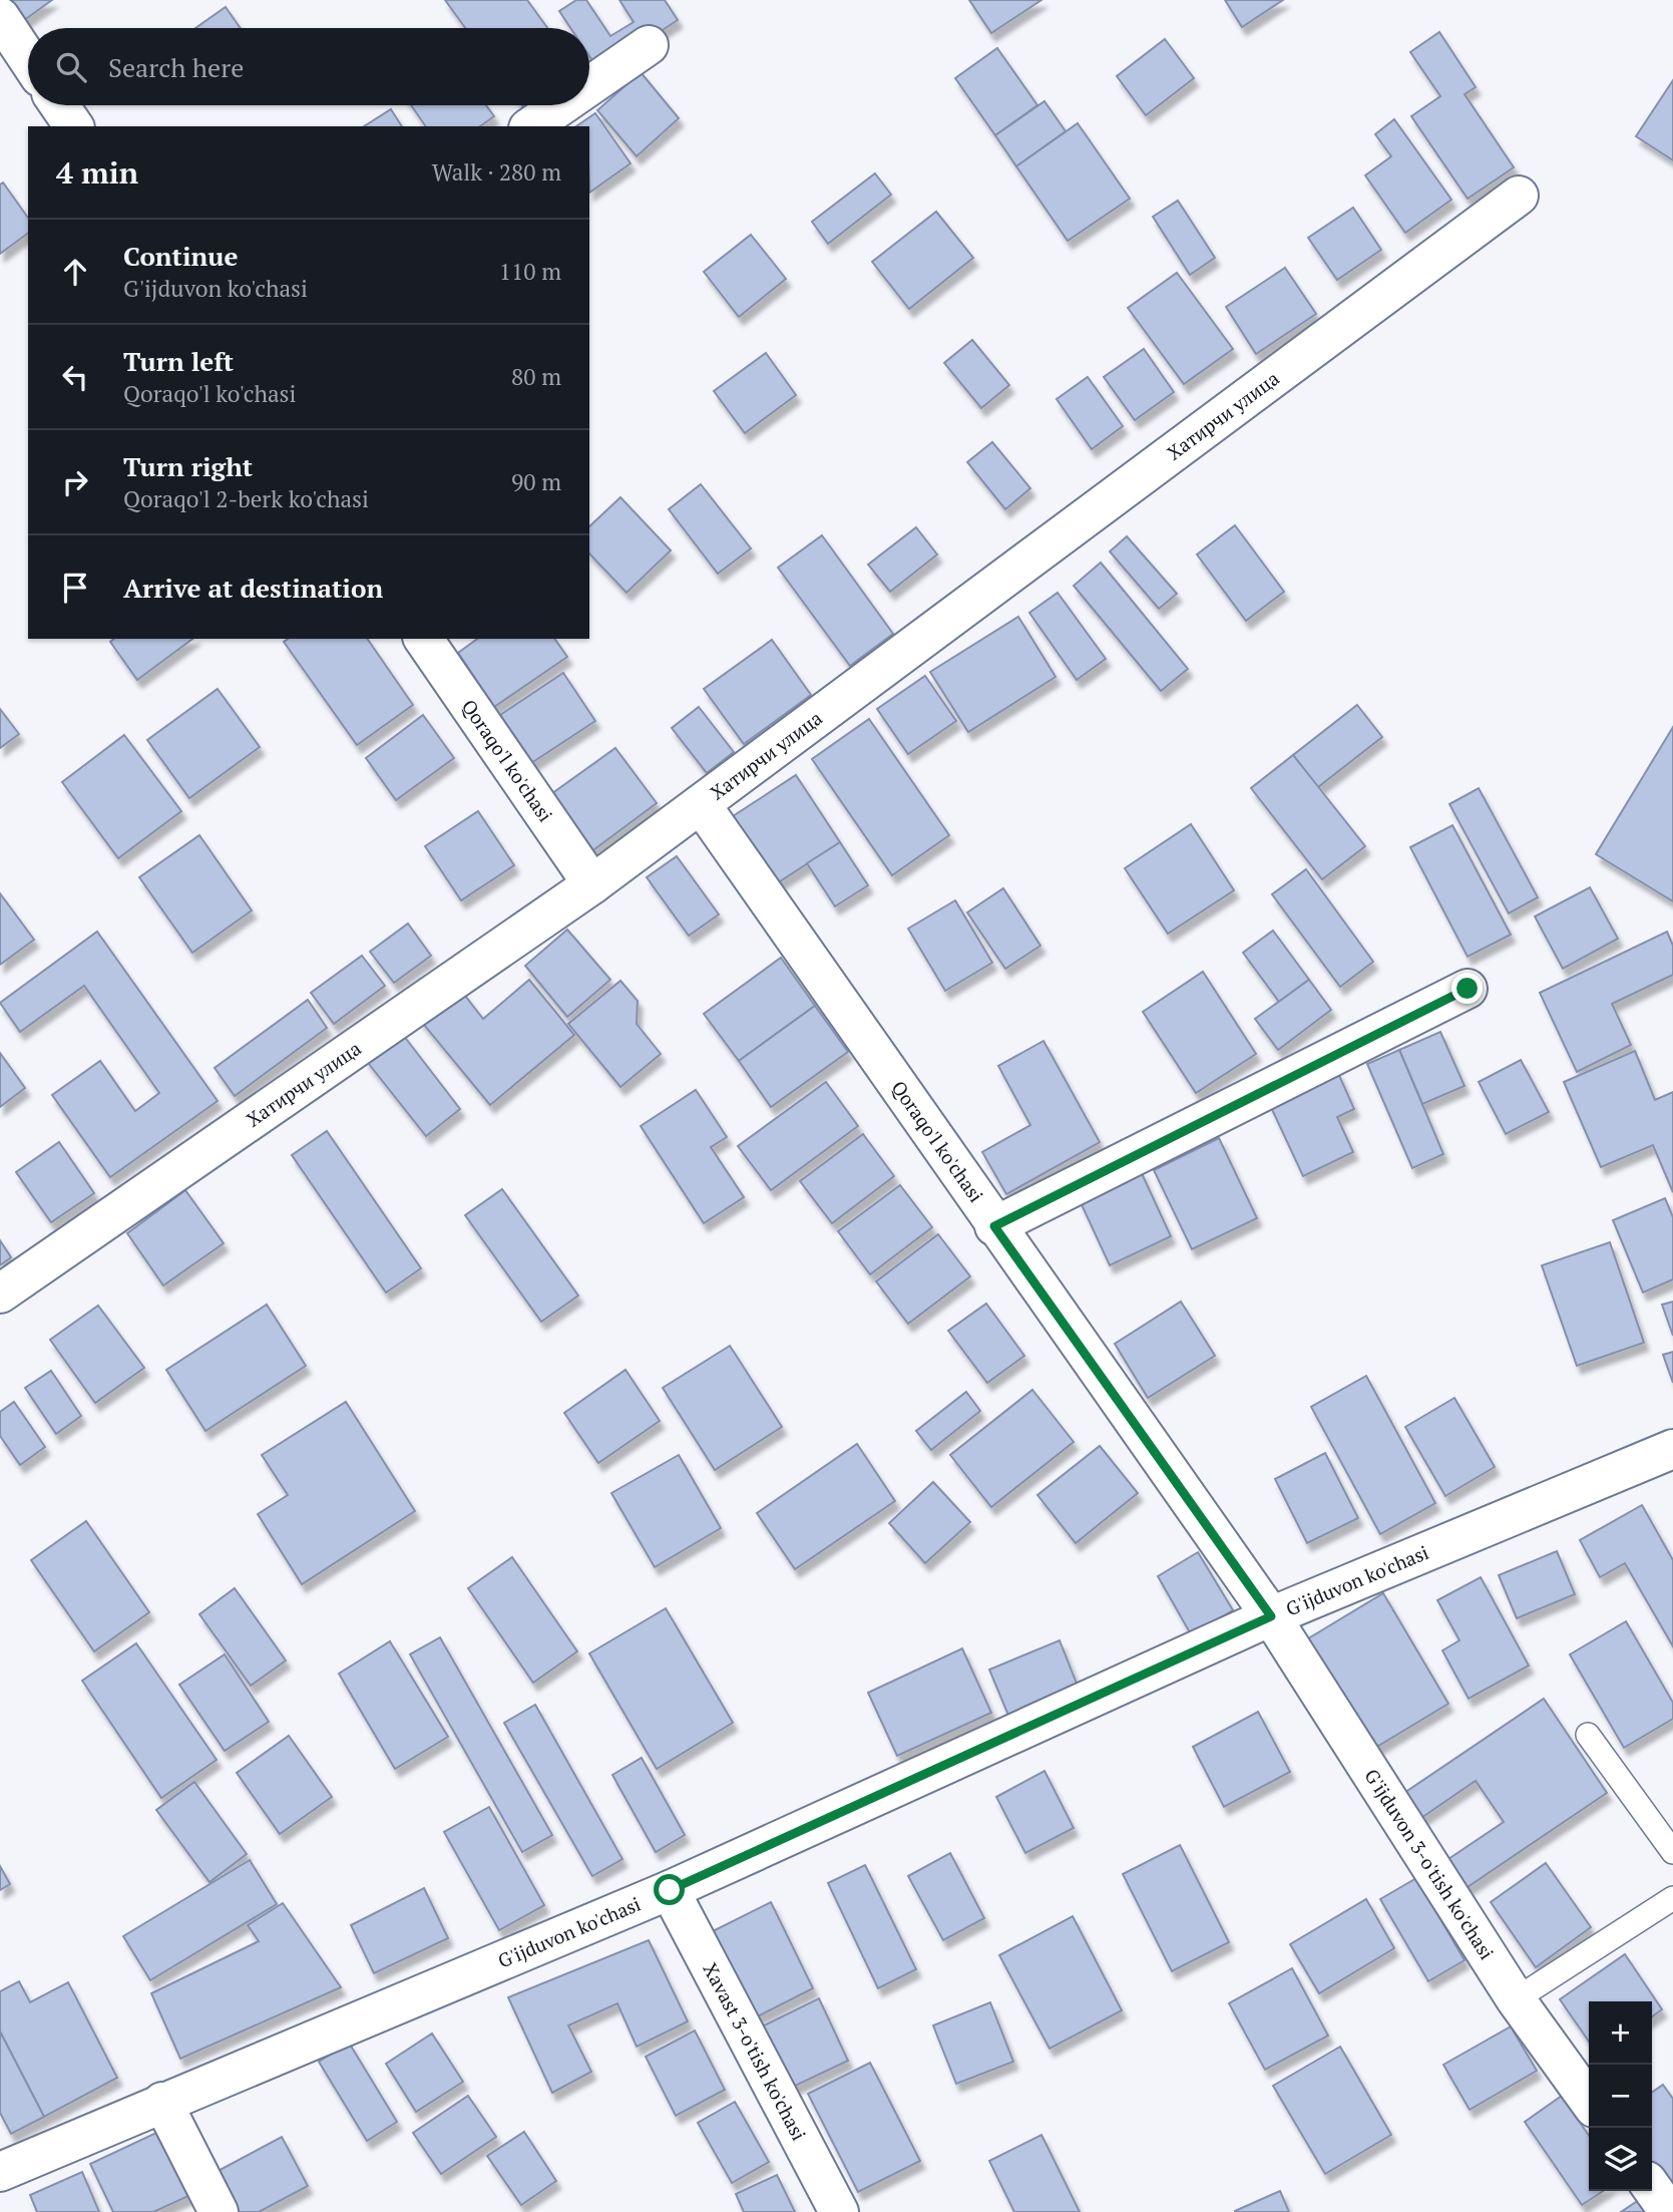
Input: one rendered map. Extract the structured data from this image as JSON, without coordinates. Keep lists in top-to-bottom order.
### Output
{
  "streets": {
    "street": [
      "Хатирчи улица",
      "Qoraqo'l ko'chasi",
      "G'ijduvon ko'chasi",
      "G'ijduvon 3-o'tish ko'chasi",
      "Xavast 3-o'tish ko'chasi"
    ]
  },
  "crossings": [
    ["Хатирчи улица", "Qoraqo'l ko'chasi"],
    ["Qoraqo'l ko'chasi", "G'ijduvon ko'chasi"],
    ["Qoraqo'l ko'chasi", "G'ijduvon 3-o'tish ko'chasi"],
    ["G'ijduvon ko'chasi", "G'ijduvon 3-o'tish ko'chasi"],
    ["G'ijduvon ko'chasi", "Xavast 3-o'tish ko'chasi"]
  ],
  "page": {
    "search": "Search here",
    "heading": ["4 min", "Walk · 280 m"],
    "list": [
      ["Continue", "G'ijduvon ko'chasi", "110 m"],
      ["Turn left", "Qoraqo'l ko'chasi", "80 m"],
      ["Turn right", "Qoraqo'l 2-berk ko'chasi", "90 m"],
      "Arrive at destination"
    ],
    "map_buttons": ["+", "−"]
  }
}
